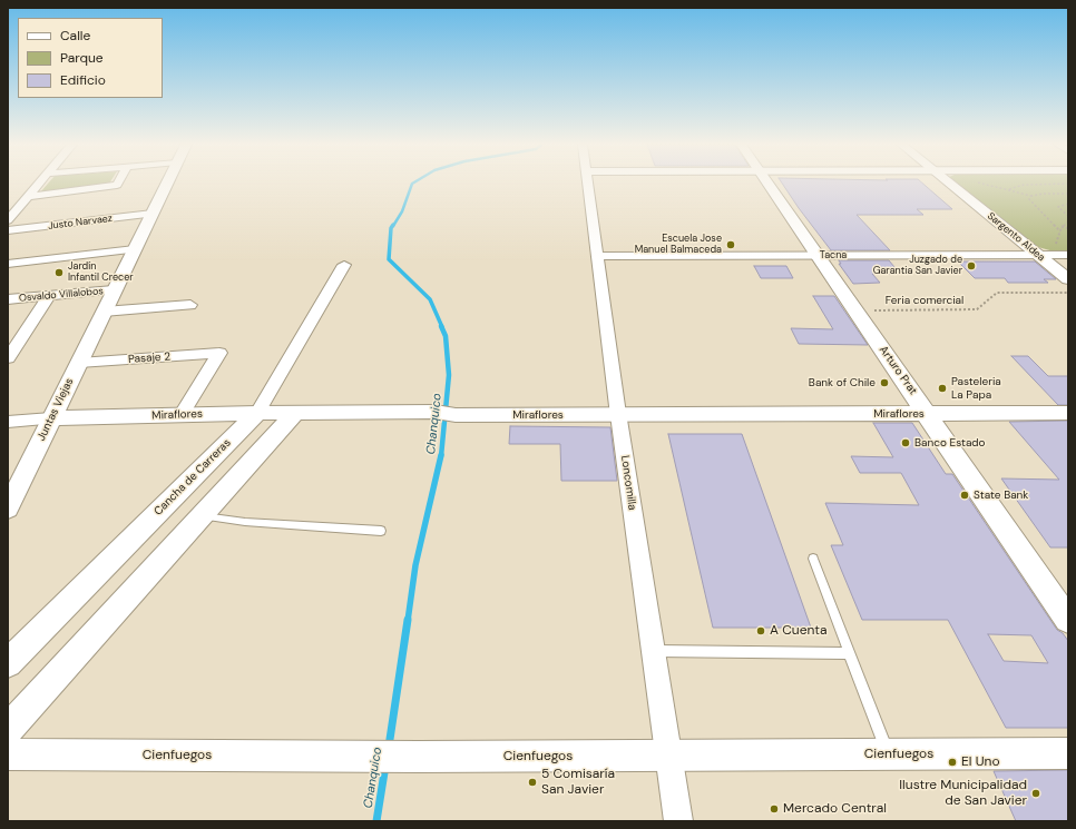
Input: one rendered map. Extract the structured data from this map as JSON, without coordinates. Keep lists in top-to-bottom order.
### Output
{
  "streets": {
    "street": [
      "Justo Narvaez",
      "Sargento Aldea",
      "Tacna",
      "Osvaldo Villalobos",
      "Pasaje 2",
      "Arturo Prat",
      "Juntas Viejas",
      "Miraflores",
      "Cancha de Carreras",
      "Loncomilla",
      "Cienfuegos"
    ],
    "path": ["Feria comercial"]
  },
  "crossings": [
    ["Justo Narvaez", "Juntas Viejas"],
    ["Sargento Aldea", "Tacna"],
    ["Tacna", "Arturo Prat"],
    ["Tacna", "Loncomilla"],
    ["Osvaldo Villalobos", "Juntas Viejas"],
    ["Feria comercial", "Arturo Prat"],
    ["Pasaje 2", "Juntas Viejas"],
    ["Pasaje 2", "Miraflores"],
    ["Arturo Prat", "Miraflores"],
    ["Juntas Viejas", "Miraflores"],
    ["Miraflores", "Cancha de Carreras"],
    ["Miraflores", "Loncomilla"],
    ["Loncomilla", "Cienfuegos"]
  ],
  "water": ["Chanquico"],
  "places": [
    "Escuela Jose Manuel Balmaceda",
    "Juzgado de Garantia San Javier",
    "Jardín Infantil Crecer",
    "Bank of Chile",
    "Pasteleria La Papa",
    "Banco Estado",
    "State Bank",
    "A Cuenta",
    "El Uno",
    "5 Comisaría San Javier",
    "Ilustre Municipalidad de San Javier",
    "Mercado Central"
  ],
  "legend": ["Calle", "Parque", "Edificio"]
}
